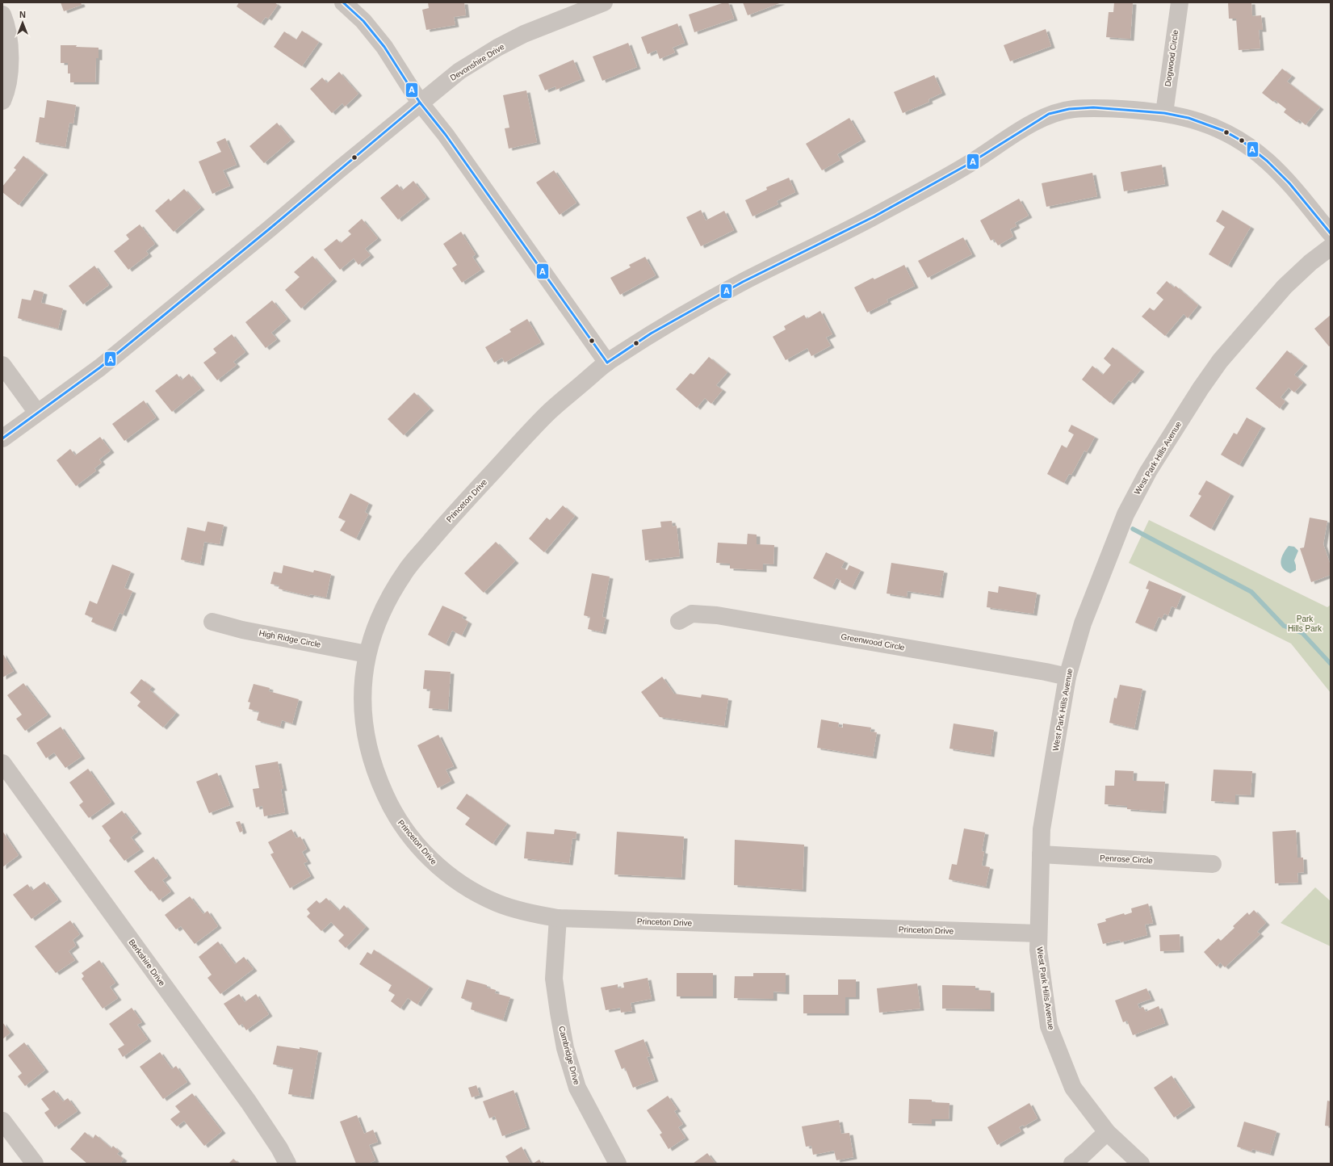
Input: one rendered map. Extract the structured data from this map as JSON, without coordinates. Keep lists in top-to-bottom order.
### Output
{
  "streets": {
    "street": [
      "Dogwood Circle",
      "Devonshire Drive",
      "West Park Hills Avenue",
      "Princeton Drive",
      "High Ridge Circle",
      "Greenwood Circle",
      "Penrose Circle",
      "Berkshire Drive",
      "Cambridge Drive"
    ]
  },
  "crossings": [
    ["Dogwood Circle", "Princeton Drive"],
    ["West Park Hills Avenue", "Princeton Drive"],
    ["West Park Hills Avenue", "Greenwood Circle"],
    ["West Park Hills Avenue", "Penrose Circle"],
    ["Princeton Drive", "High Ridge Circle"],
    ["Princeton Drive", "Cambridge Drive"]
  ],
  "parks": ["Park Hills Park"],
  "lines": ["transit line A"],
  "north": "top"
}
